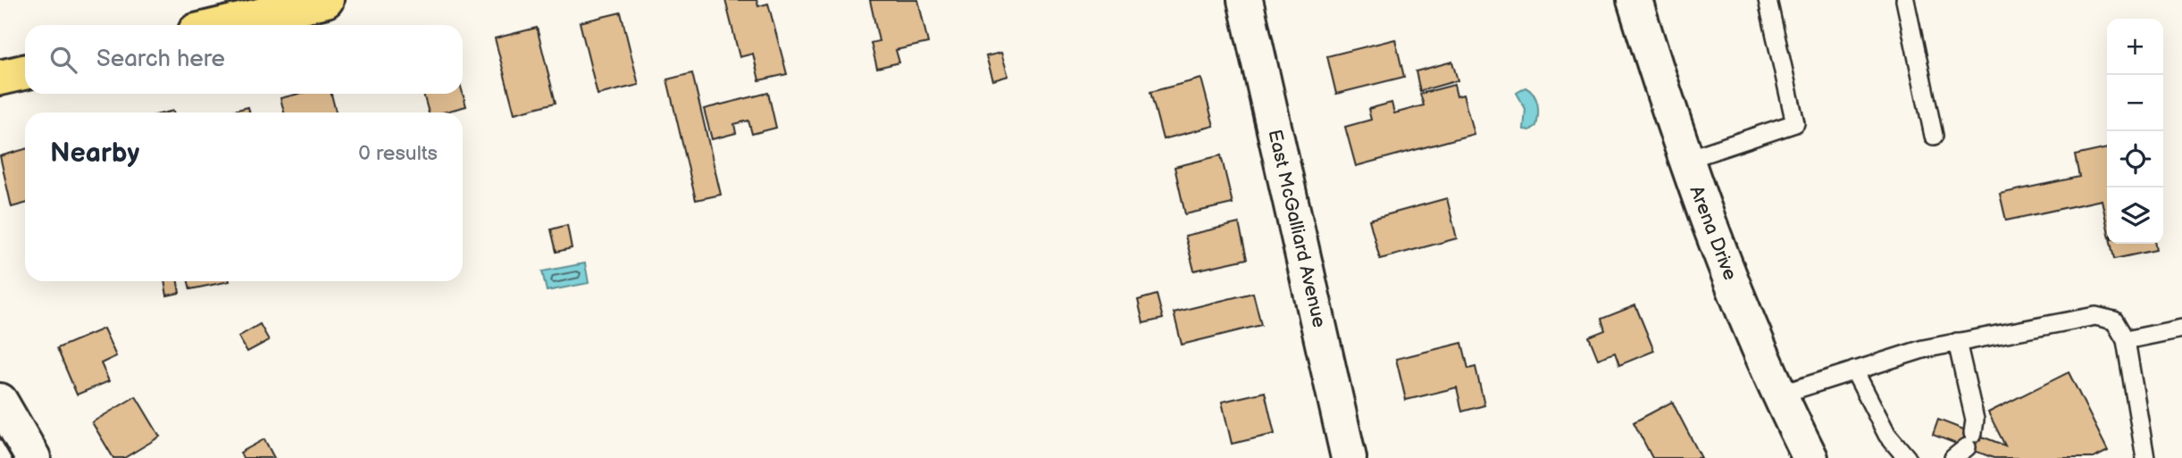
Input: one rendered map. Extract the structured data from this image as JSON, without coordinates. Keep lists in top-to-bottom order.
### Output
{
  "streets": {
    "street": ["East McGalliard Avenue", "Arena Drive"]
  },
  "page": {
    "map_buttons": ["+", "−"],
    "search": "Search here",
    "heading": ["Nearby", "0 results"]
  }
}
